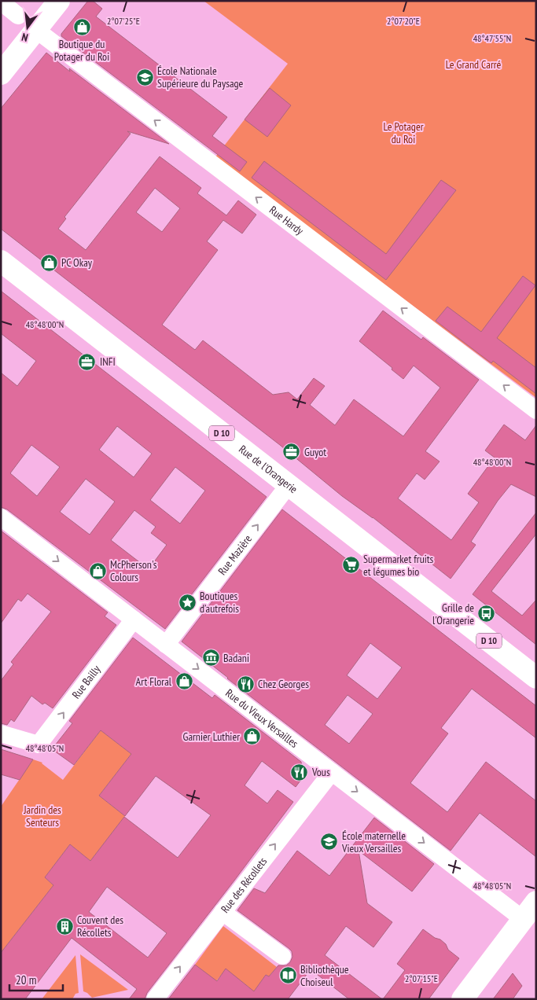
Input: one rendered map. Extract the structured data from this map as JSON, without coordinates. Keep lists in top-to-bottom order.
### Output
{
  "streets": {
    "main road": ["D 10", "Rue de l'Orangerie"],
    "street": [
      "Rue Hardy",
      "Rue Mazière",
      "Rue Bailly",
      "Rue du Vieux Versailles",
      "Rue des Récollets"
    ]
  },
  "crossings": [
    ["Rue de l'Orangerie", "Rue Mazière"],
    ["Rue Mazière", "Rue du Vieux Versailles"],
    ["Rue Bailly", "Rue du Vieux Versailles"],
    ["Rue du Vieux Versailles", "Rue des Récollets"]
  ],
  "one_way": [
    "Rue Hardy",
    "Rue Mazière",
    "Rue Bailly",
    "Rue du Vieux Versailles",
    "Rue des Récollets"
  ],
  "parks": ["Le Grand Carré", "Le Potager du Roi", "Jardin des Senteurs"],
  "places": {
    "shop": [
      "Boutique du Potager du Roi",
      "PC Okay",
      "McPherson's Colours",
      "Art Floral",
      "Garnier Luthier"
    ],
    "school or university": ["École Nationale Supérieure du Paysage", "École maternelle Vieux Versailles"],
    "office": ["INFI", "Guyot"],
    "supermarket": ["Supermarket fruits et légumes bio"],
    "place": ["Boutiques d’autrefois"],
    "bus stop": ["Grille de l'Orangerie"],
    "museum": ["Badani"],
    "restaurant": ["Chez Georges", "Vous"],
    "building": ["Couvent des Récollets"],
    "library": ["Bibliothèque Choiseul"]
  },
  "scale_bar": "20 m",
  "north": "bottom",
  "coordinates": [
    "2°07'25\"E",
    "2°07'20\"E",
    "48°47'55\"N",
    "48°48'00\"N",
    "48°48'05\"N",
    "2°07'15\"E"
  ]
}
